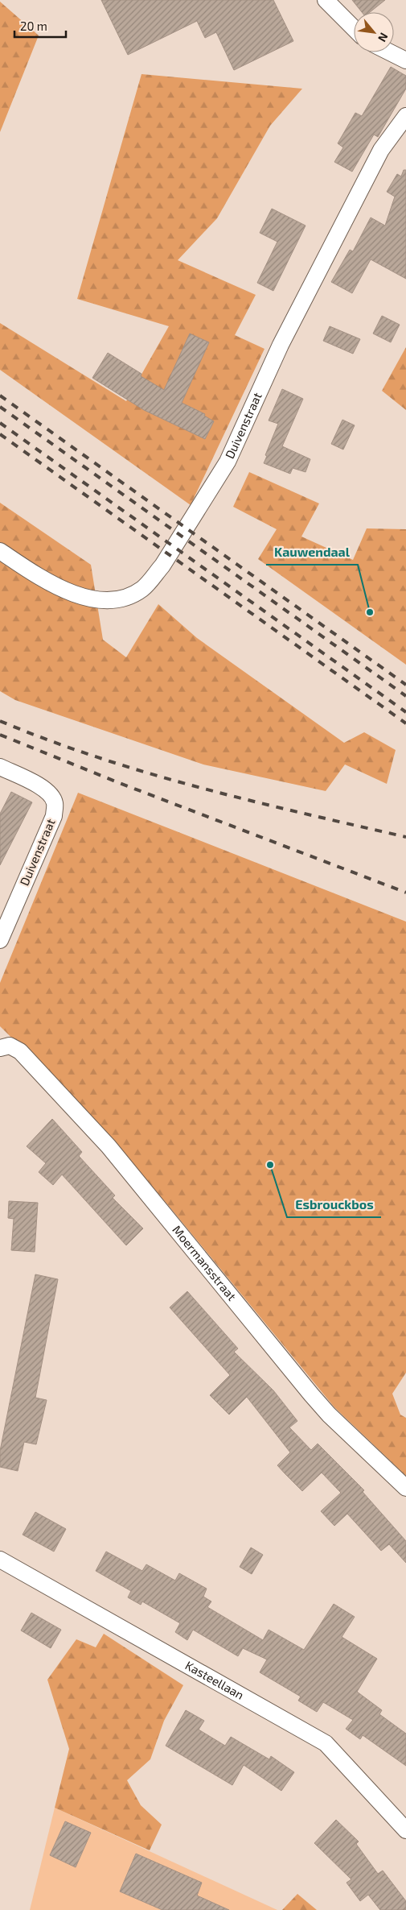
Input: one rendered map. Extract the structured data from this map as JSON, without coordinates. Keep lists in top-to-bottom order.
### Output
{
  "streets": {
    "street": ["Duivenstraat", "Moermansstraat", "Kasteellaan"]
  },
  "places": ["Kauwendaal", "Esbrouckbos"],
  "scale_bar": "20 m",
  "north": "bottom right"
}
